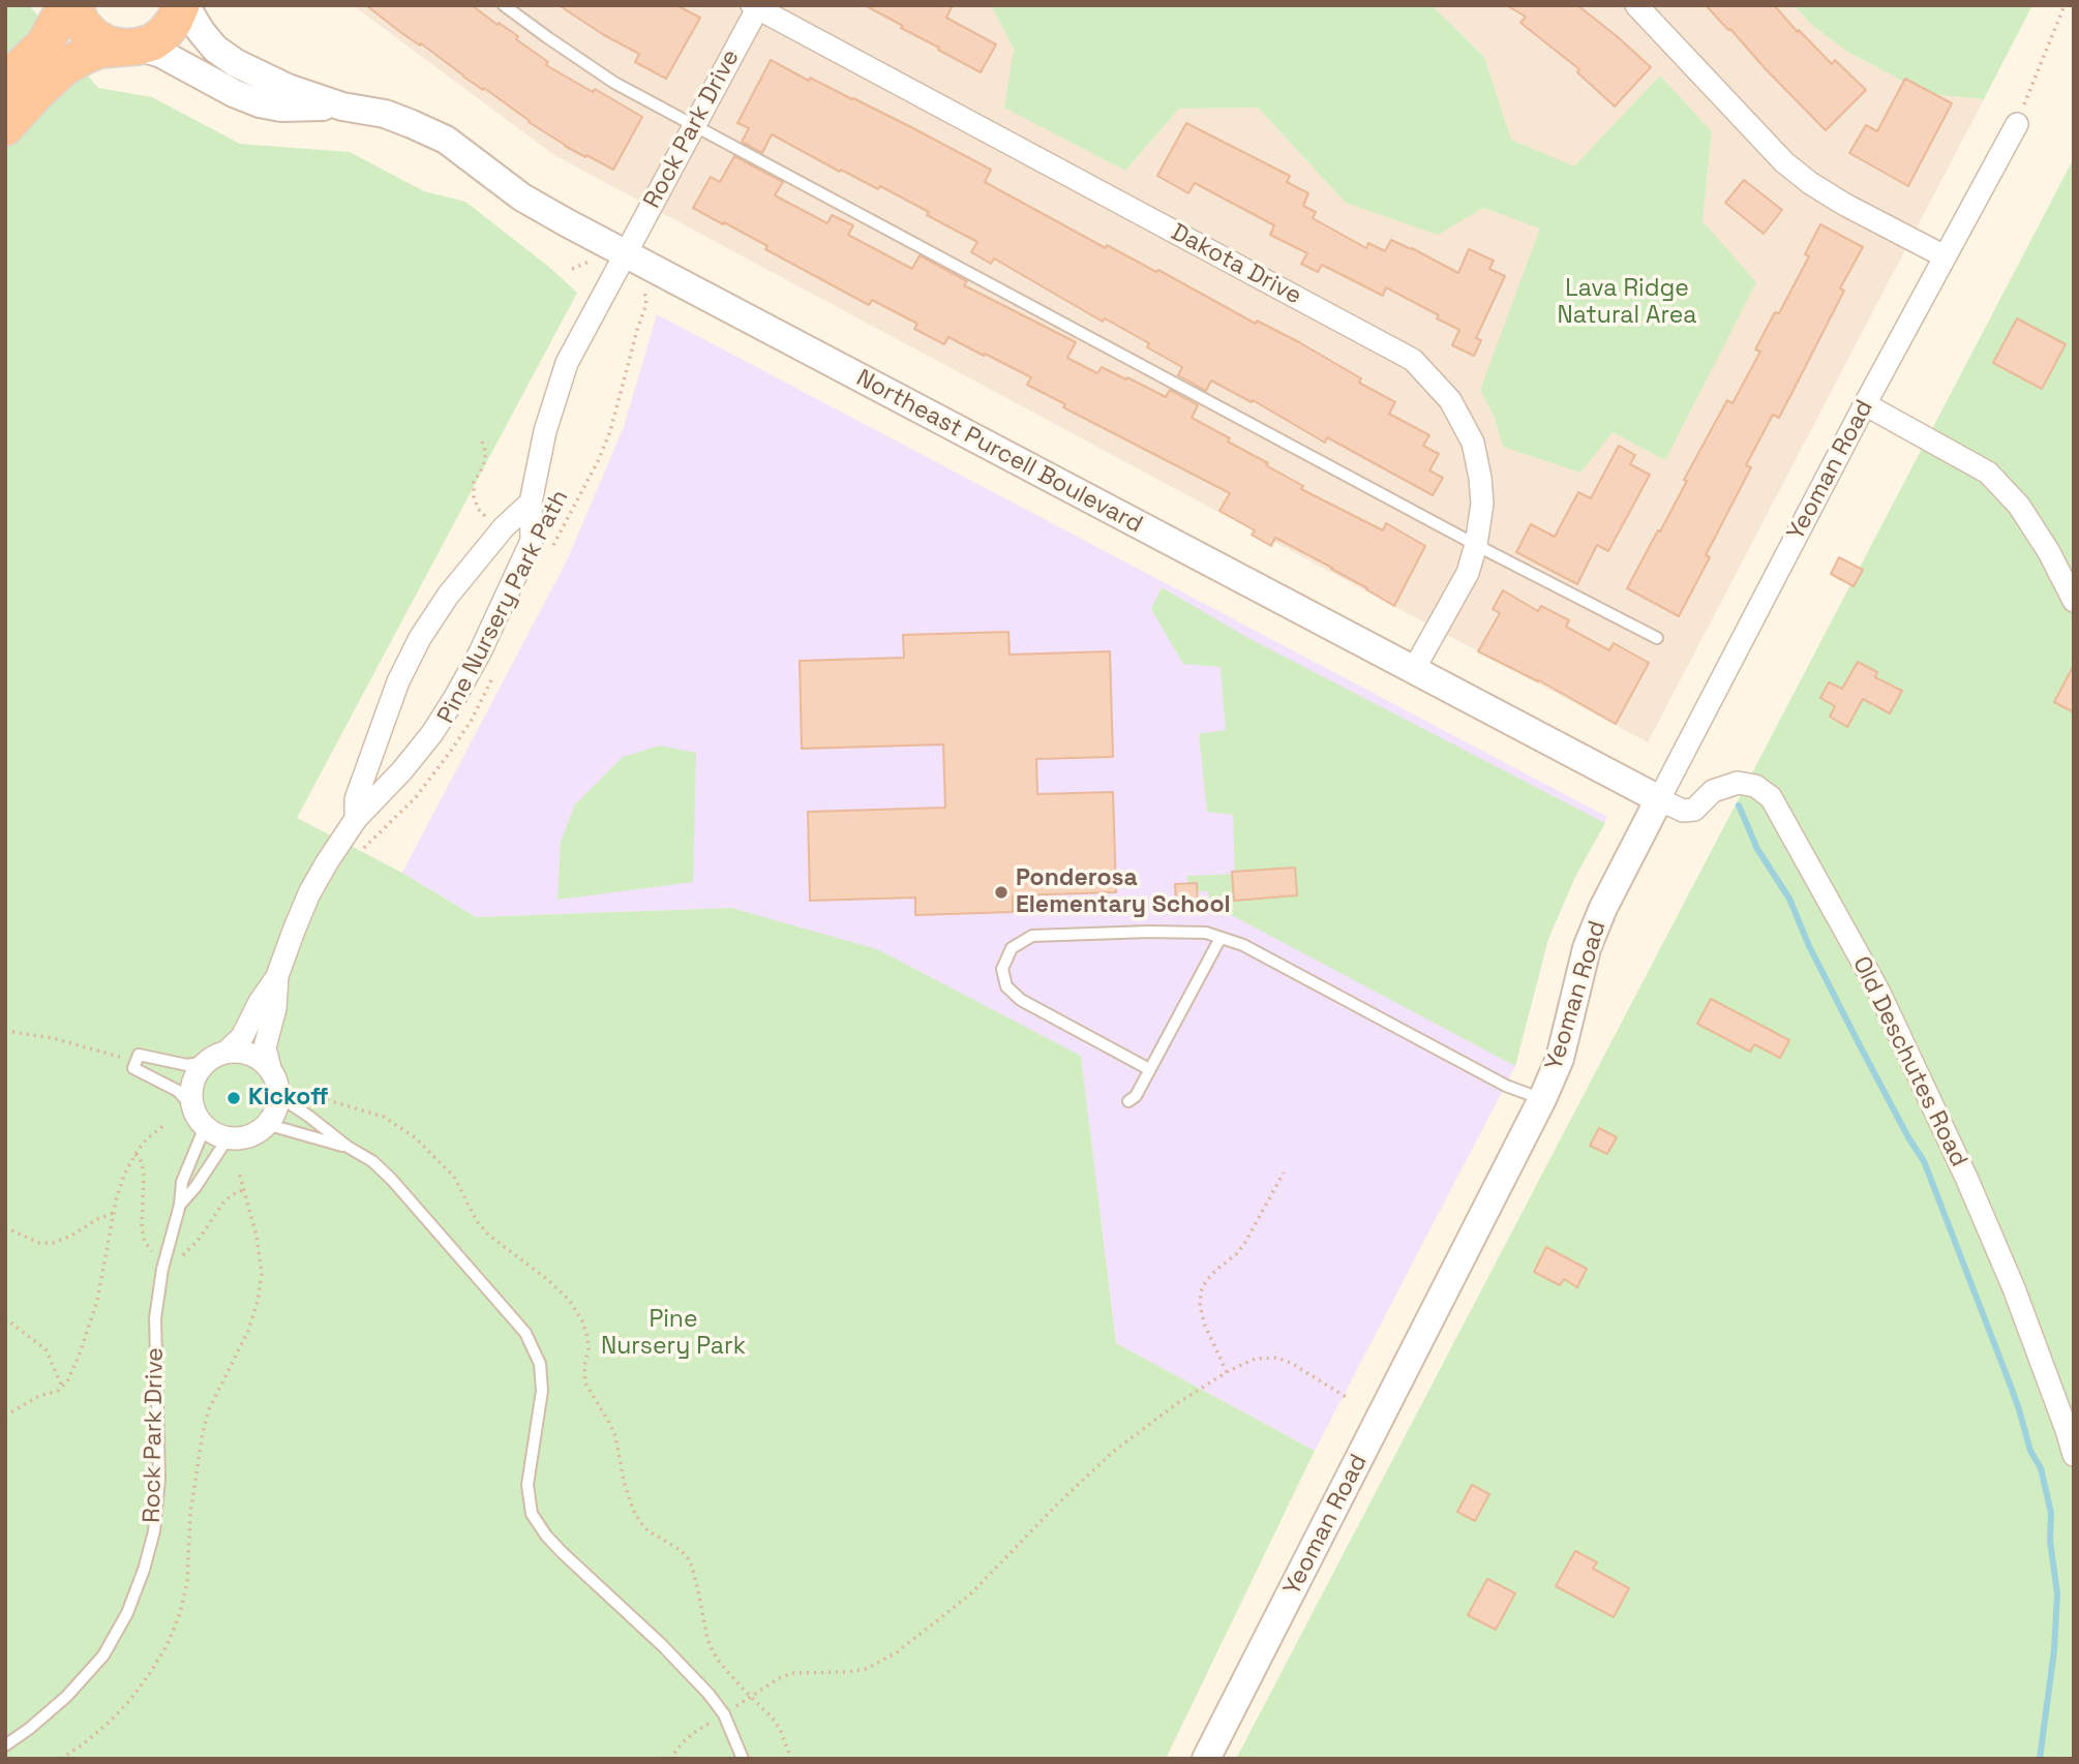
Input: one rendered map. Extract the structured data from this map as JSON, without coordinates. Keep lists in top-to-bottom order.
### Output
{
  "streets": {
    "street": [
      "Rock Park Drive",
      "Dakota Drive",
      "Northeast Purcell Boulevard",
      "Yeoman Road",
      "Old Deschutes Road"
    ],
    "path": ["Pine Nursery Park Path"]
  },
  "crossings": [
    ["Rock Park Drive", "Dakota Drive"],
    ["Rock Park Drive", "Northeast Purcell Boulevard"],
    ["Dakota Drive", "Northeast Purcell Boulevard"],
    ["Northeast Purcell Boulevard", "Yeoman Road"],
    ["Northeast Purcell Boulevard", "Old Deschutes Road"],
    ["Yeoman Road", "Old Deschutes Road"]
  ],
  "parks": ["Lava Ridge Natural Area", "Pine Nursery Park"],
  "places": ["Ponderosa Elementary School", "Kickoff"]
}
